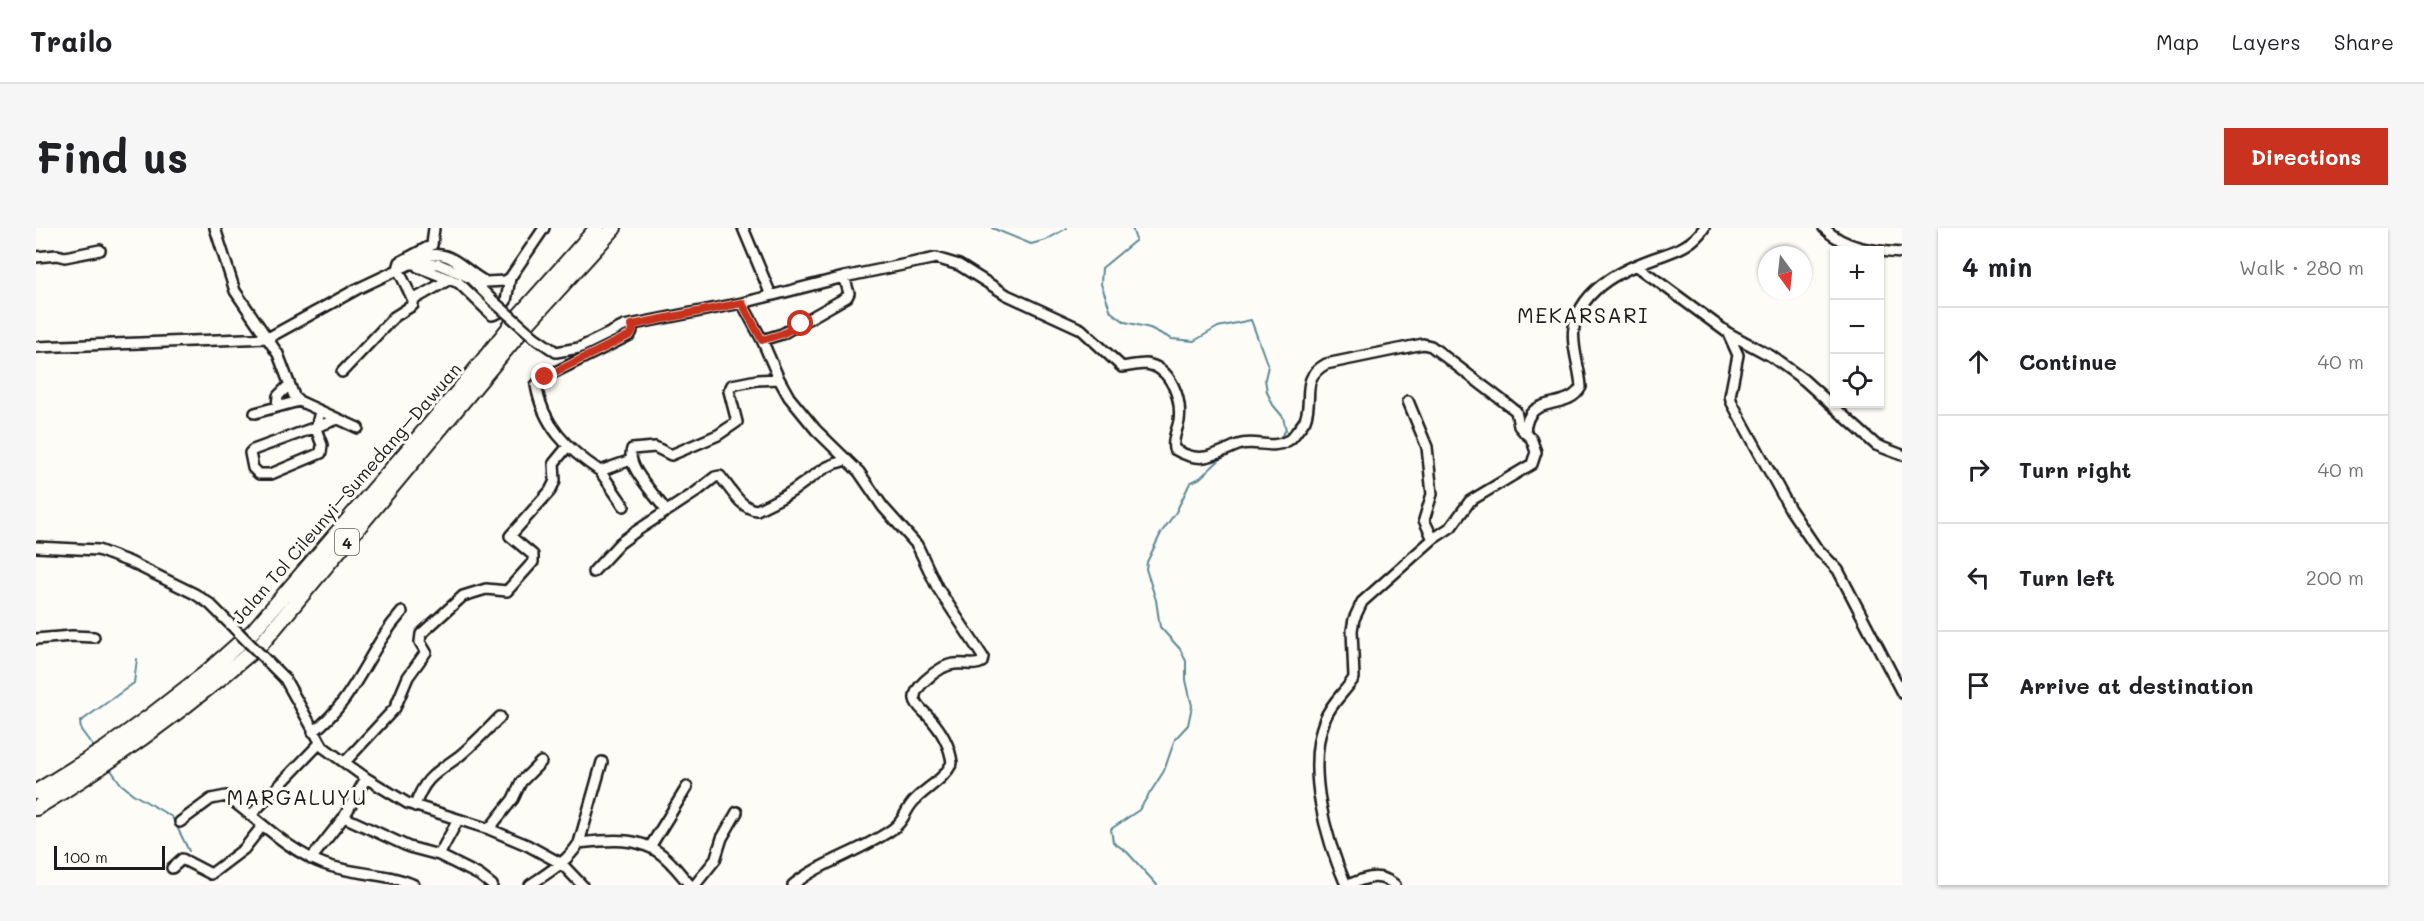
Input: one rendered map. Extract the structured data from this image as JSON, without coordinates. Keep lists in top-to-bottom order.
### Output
{
  "streets": {
    "highway": ["Jalan Tol Cileunyi–Sumedang–Dawuan", "4"]
  },
  "districts": ["MEKARSARI", "MARGALUYU"],
  "scale_bar": "100 m",
  "north": "bottom",
  "page": {
    "header": "Trailo",
    "nav": ["Map", "Layers", "Share"],
    "buttons": "Directions",
    "title": "Find us",
    "heading": ["4 min", "Walk · 280 m"],
    "map_buttons": ["+", "−"],
    "list": [
      ["Continue", "40 m"],
      ["Turn right", "40 m"],
      ["Turn left", "200 m"],
      "Arrive at destination"
    ],
    "scale": "100 m"
  }
}
